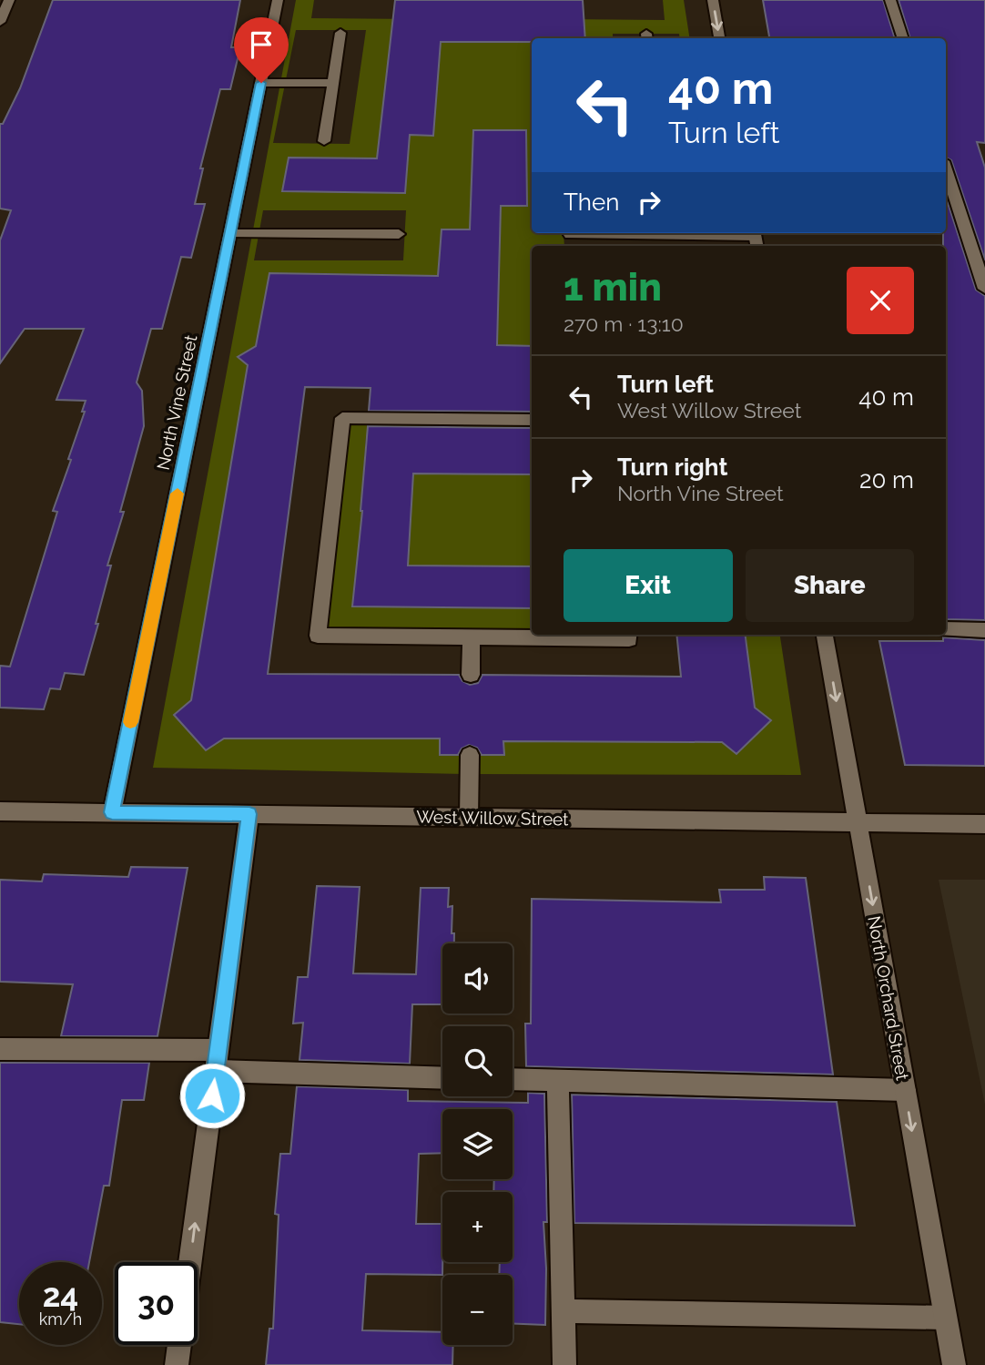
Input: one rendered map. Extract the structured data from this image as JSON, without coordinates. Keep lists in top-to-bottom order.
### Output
{
  "streets": {
    "street": ["North Vine Street", "West Willow Street", "North Orchard Street"]
  },
  "crossings": [
    ["North Vine Street", "West Willow Street"],
    ["West Willow Street", "North Orchard Street"]
  ],
  "one_way": ["North Orchard Street"],
  "page": {
    "turn": ["40 m", "Turn left"],
    "then": "Then",
    "heading": ["1 min", "270 m · 13:10"],
    "list": [
      {
        "name": "Turn left",
        "note": "West Willow Street",
        "value": "40 m"
      },
      {
        "name": "Turn right",
        "note": "North Vine Street",
        "value": "20 m"
      }
    ],
    "buttons": ["Exit", "Share"],
    "map_buttons": ["+", "−"],
    "speed": "24 km/h",
    "limit": "30"
  }
}
